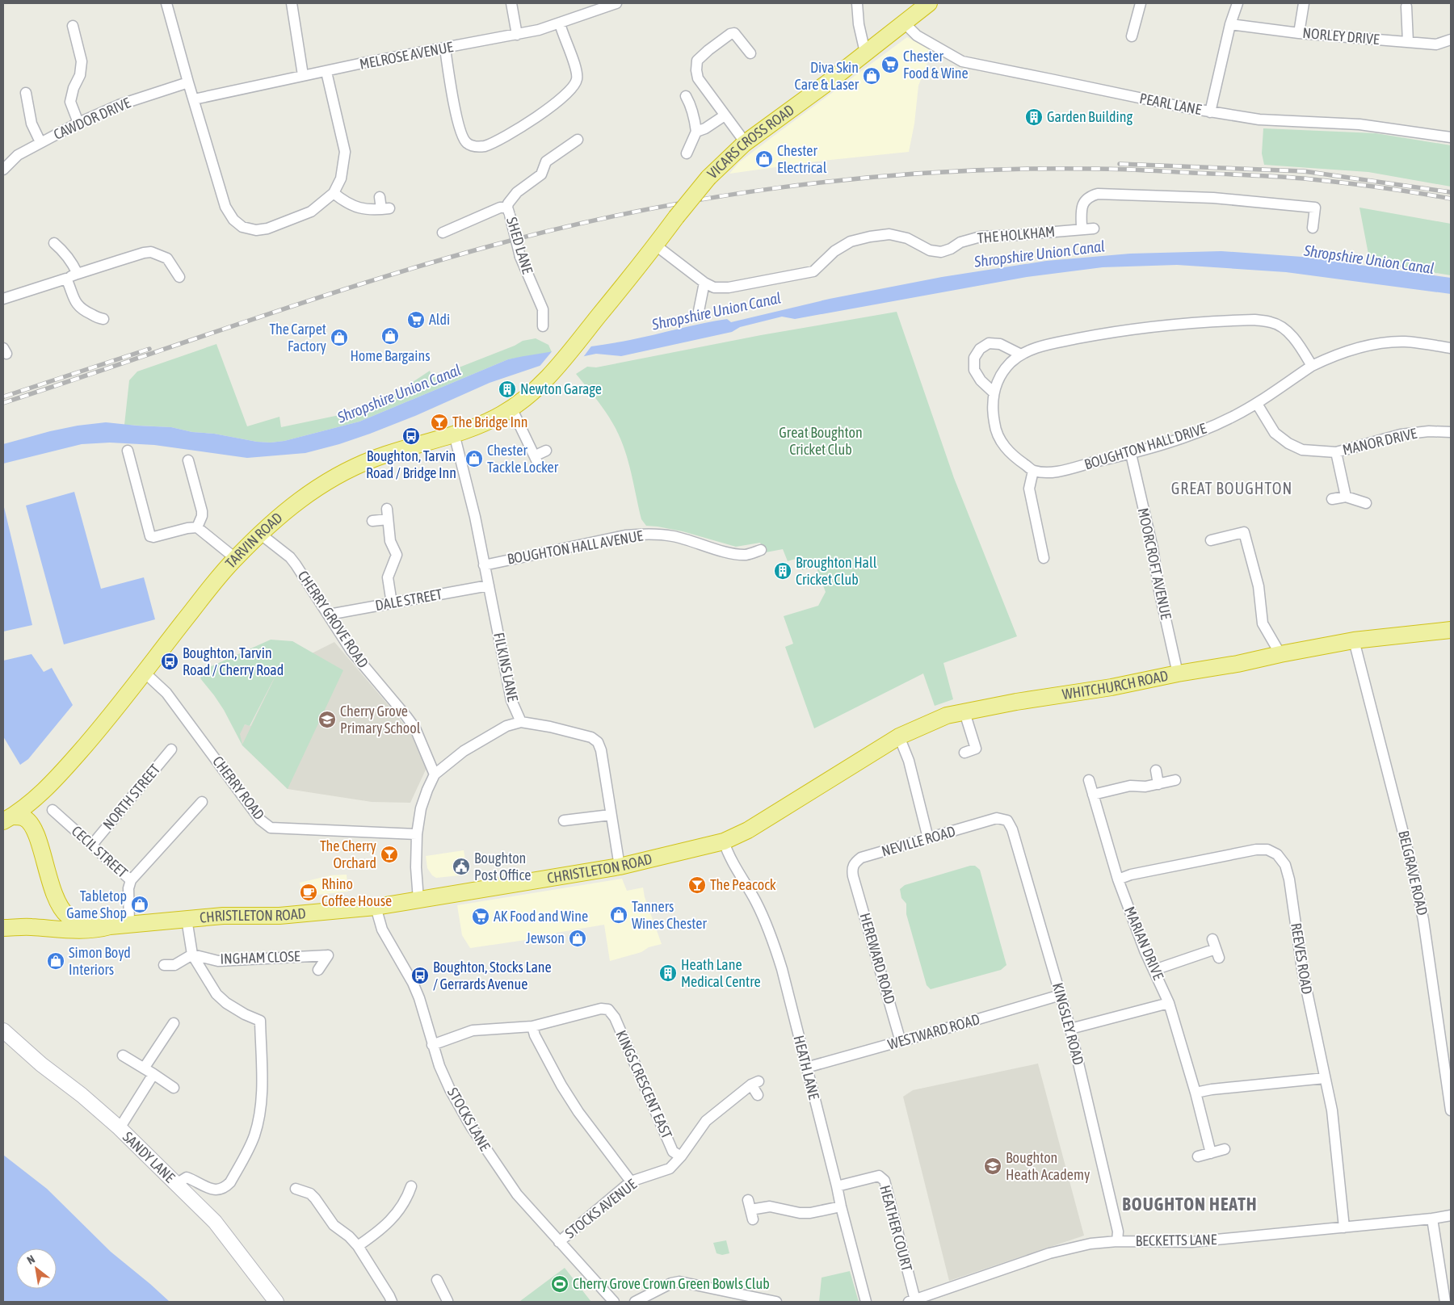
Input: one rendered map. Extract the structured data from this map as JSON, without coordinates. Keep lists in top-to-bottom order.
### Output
{
  "streets": {
    "highway": [
      "VICARS CROSS ROAD",
      "TARVIN ROAD",
      "WHITCHURCH ROAD",
      "CHRISTLETON ROAD"
    ],
    "main road": ["SANDY LANE"],
    "street": [
      "NORLEY DRIVE",
      "MELROSE AVENUE",
      "PEARL LANE",
      "CAWDOR DRIVE",
      "THE HOLKHAM",
      "SHED LANE",
      "MANOR DRIVE",
      "BOUGHTON HALL DRIVE",
      "BOUGHTON HALL AVENUE",
      "MOORCROFT AVENUE",
      "DALE STREET",
      "CHERRY GROVE ROAD",
      "FILKINS LANE",
      "CHERRY ROAD",
      "NORTH STREET",
      "NEVILLE ROAD",
      "CECIL STREET",
      "BELGRAVE ROAD",
      "MARIAN DRIVE",
      "INGHAM CLOSE",
      "HEREWARD ROAD",
      "REEVES ROAD",
      "KINGSLEY ROAD",
      "WESTWARD ROAD",
      "HEATH LANE",
      "KINGS CRESCENT EAST",
      "STOCKS LANE",
      "STOCKS AVENUE",
      "HEATHER COURT",
      "BECKETTS LANE"
    ]
  },
  "crossings": [
    ["PEARL LANE", "VICARS CROSS ROAD"],
    ["VICARS CROSS ROAD", "THE HOLKHAM"],
    ["VICARS CROSS ROAD", "TARVIN ROAD"],
    ["MANOR DRIVE", "BOUGHTON HALL DRIVE"],
    ["BOUGHTON HALL DRIVE", "MOORCROFT AVENUE"],
    ["TARVIN ROAD", "CHERRY GROVE ROAD"],
    ["TARVIN ROAD", "FILKINS LANE"],
    ["TARVIN ROAD", "CHERRY ROAD"],
    ["BOUGHTON HALL AVENUE", "FILKINS LANE"],
    ["MOORCROFT AVENUE", "WHITCHURCH ROAD"],
    ["DALE STREET", "CHERRY GROVE ROAD"],
    ["DALE STREET", "FILKINS LANE"],
    ["WHITCHURCH ROAD", "CHRISTLETON ROAD"],
    ["WHITCHURCH ROAD", "BELGRAVE ROAD"],
    ["NORTH STREET", "CECIL STREET"],
    ["NEVILLE ROAD", "HEREWARD ROAD"],
    ["NEVILLE ROAD", "KINGSLEY ROAD"],
    ["CECIL STREET", "CHRISTLETON ROAD"],
    ["CHRISTLETON ROAD", "HEATH LANE"],
    ["CHRISTLETON ROAD", "STOCKS LANE"],
    ["MARIAN DRIVE", "REEVES ROAD"],
    ["HEREWARD ROAD", "WESTWARD ROAD"],
    ["REEVES ROAD", "BECKETTS LANE"],
    ["KINGSLEY ROAD", "WESTWARD ROAD"],
    ["KINGSLEY ROAD", "BECKETTS LANE"],
    ["WESTWARD ROAD", "HEATH LANE"],
    ["HEATH LANE", "HEATHER COURT"],
    ["KINGS CRESCENT EAST", "STOCKS AVENUE"],
    ["STOCKS LANE", "STOCKS AVENUE"],
    ["HEATHER COURT", "BECKETTS LANE"]
  ],
  "districts": ["GREAT BOUGHTON", "BOUGHTON HEATH"],
  "water": ["Shropshire Union Canal"],
  "parks": ["Great Boughton Cricket Club"],
  "places": {
    "supermarket": ["Chester Food & Wine", "Aldi", "AK Food and Wine"],
    "shop": [
      "Diva Skin Care & Laser",
      "Chester Electrical",
      "Home Bargains",
      "The Carpet Factory",
      "Chester Tackle Locker",
      "Tabletop Game Shop",
      "Tanners Wines Chester",
      "Jewson",
      "Simon Boyd Interiors"
    ],
    "building": [
      "Garden Building",
      "Newton Garage",
      "Broughton Hall Cricket Club",
      "Heath Lane Medical Centre"
    ],
    "bar": ["The Bridge Inn", "The Cherry Orchard", "The Peacock"],
    "bus stop": ["Boughton, Tarvin Road / Bridge Inn", "Boughton, Tarvin Road / Cherry Road", "Boughton, Stocks Lane / Gerrards Avenue"],
    "school or university": ["Cherry Grove Primary School", "Boughton Heath Academy"],
    "public building": ["Boughton Post Office"],
    "cafe": ["Rhino Coffee House"],
    "sports": ["Cherry Grove Crown Green Bowls Club"]
  },
  "north": "top left"
}
